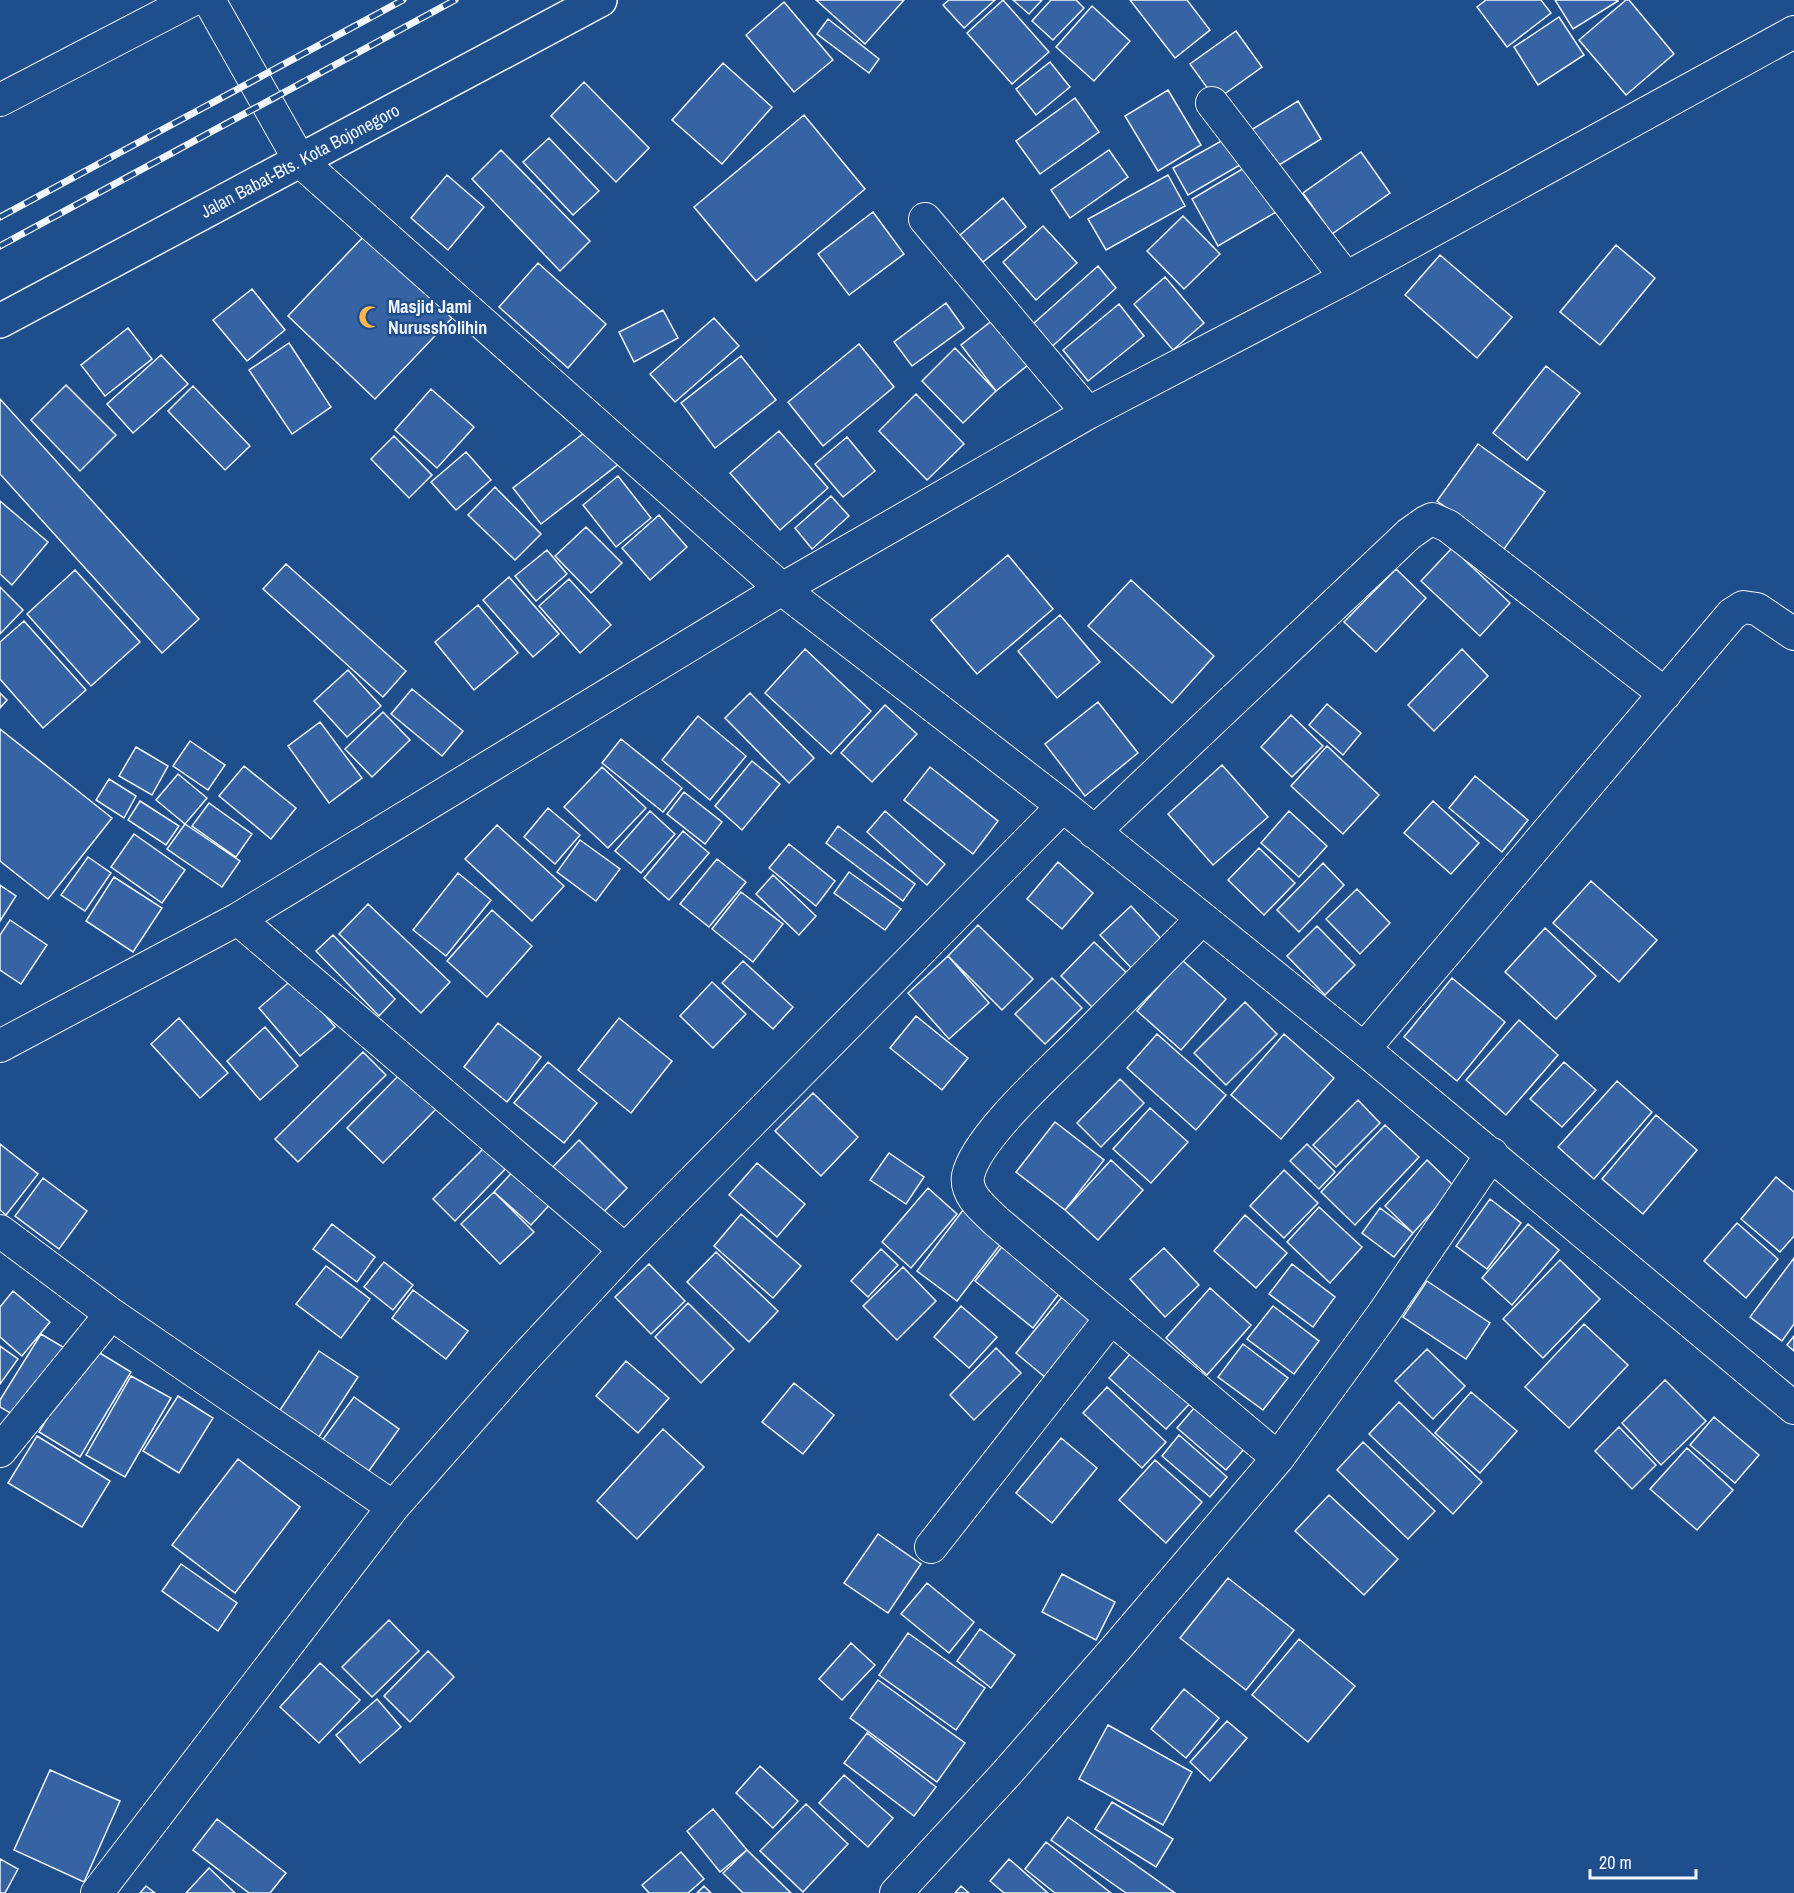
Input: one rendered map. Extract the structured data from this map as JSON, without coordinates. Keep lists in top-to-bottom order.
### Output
{
  "streets": {
    "highway": ["Jalan Babat-Bts. Kota Bojonegoro"]
  },
  "places": {
    "mosque": ["Masjid Jami Nurussholihin"]
  },
  "scale_bar": "20 m"
}
